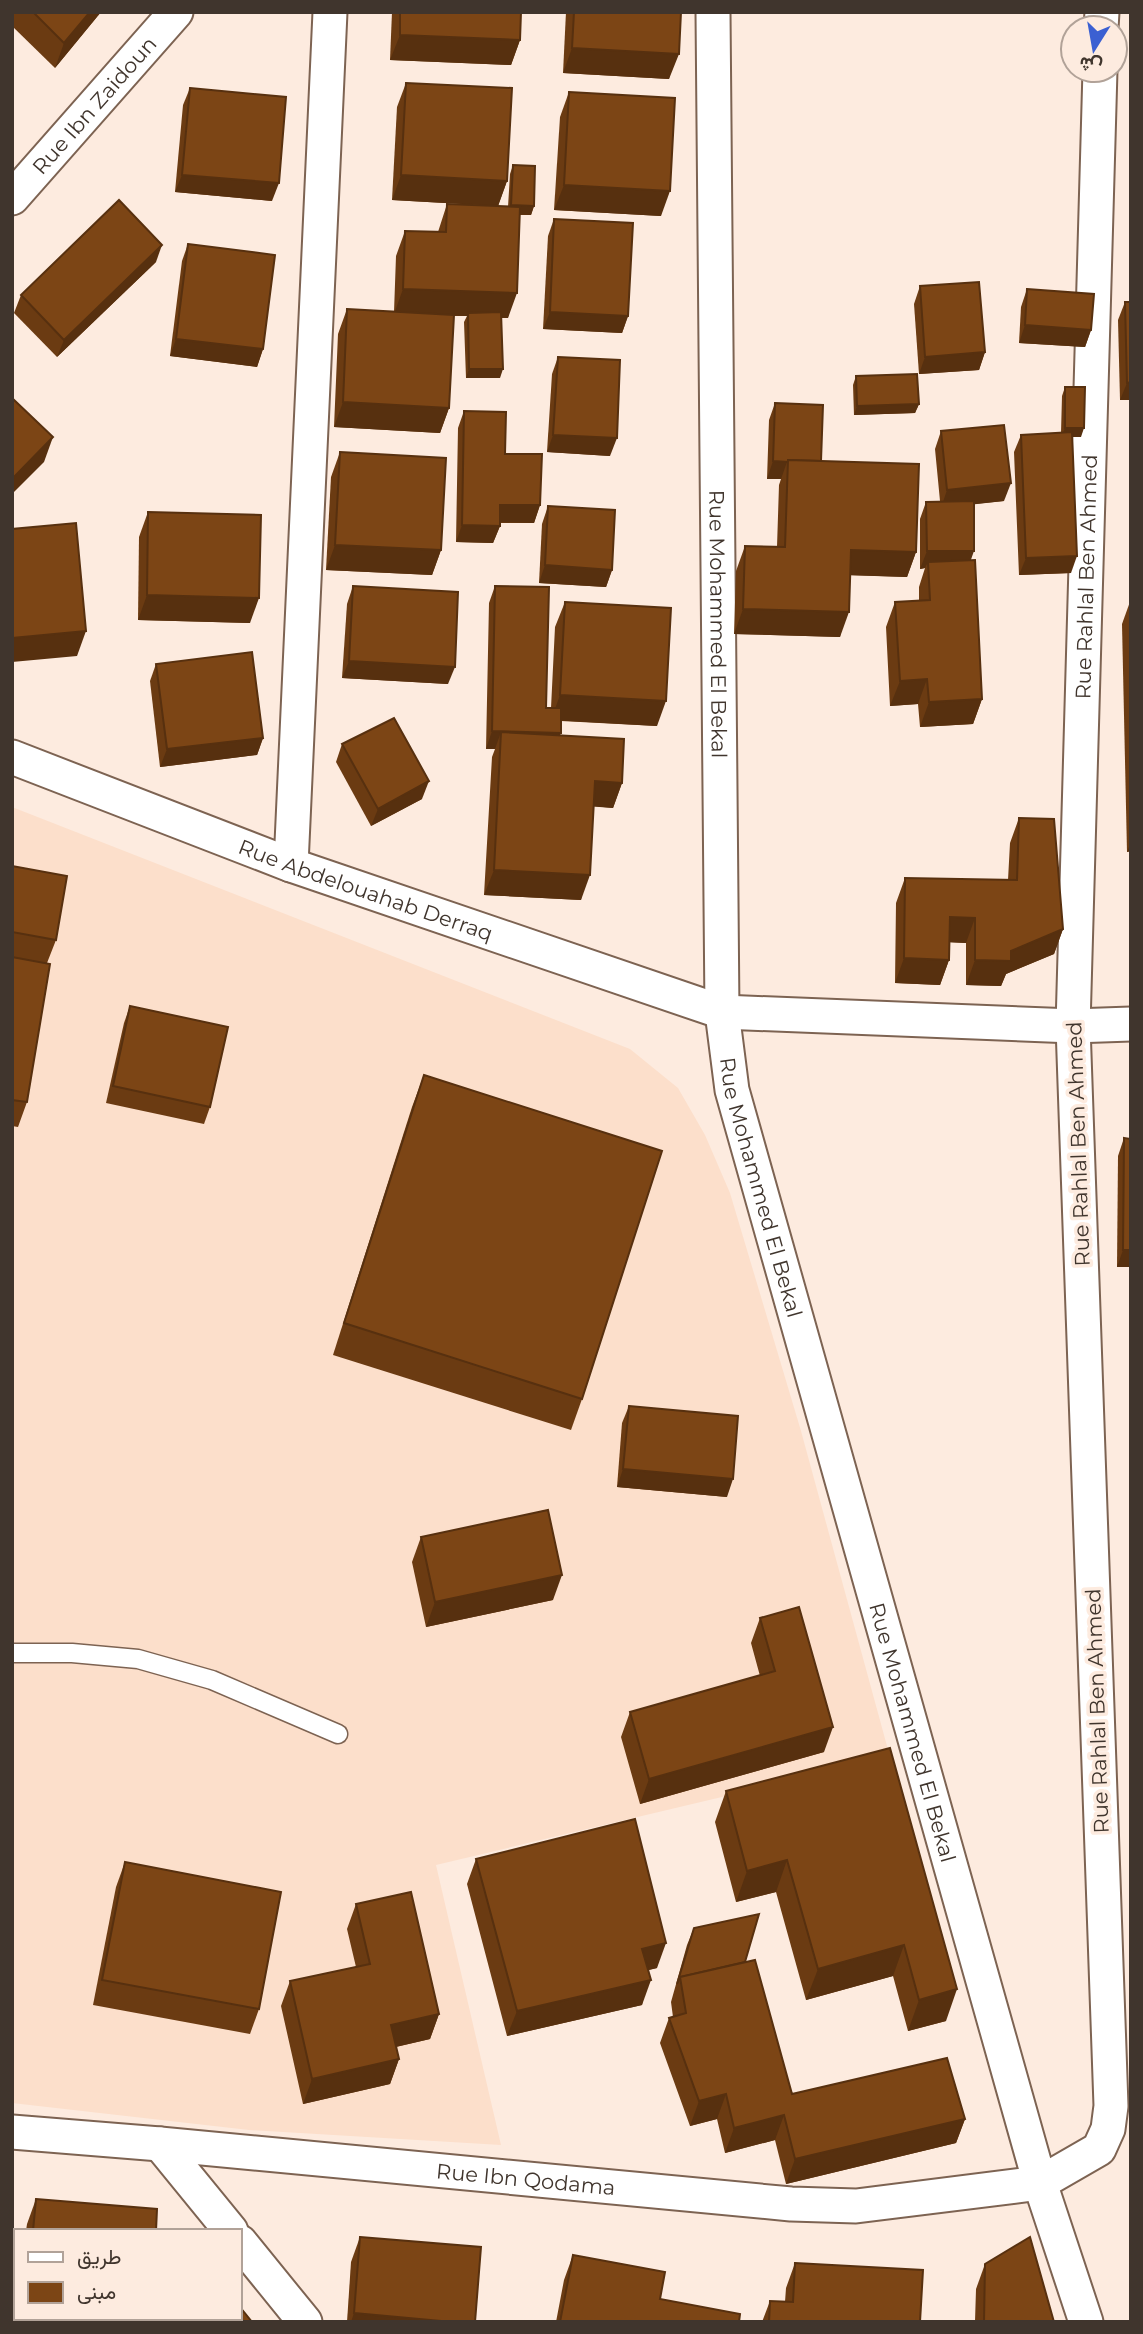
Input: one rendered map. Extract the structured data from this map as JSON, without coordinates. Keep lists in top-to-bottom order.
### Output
{
  "streets": {
    "street": [
      "Rue Ibn Zaidoun",
      "Rue Rahlal Ben Ahmed",
      "Rue Mohammed El Bekal",
      "Rue Abdelouahab Derraq",
      "Rue Ibn Qodama"
    ]
  },
  "crossings": [
    ["Rue Rahlal Ben Ahmed", "Rue Mohammed El Bekal"],
    ["Rue Rahlal Ben Ahmed", "Rue Abdelouahab Derraq"],
    ["Rue Rahlal Ben Ahmed", "Rue Ibn Qodama"],
    ["Rue Mohammed El Bekal", "Rue Abdelouahab Derraq"],
    ["Rue Mohammed El Bekal", "Rue Ibn Qodama"]
  ],
  "legend": ["طريق", "مبنى"],
  "north": "bottom"
}
